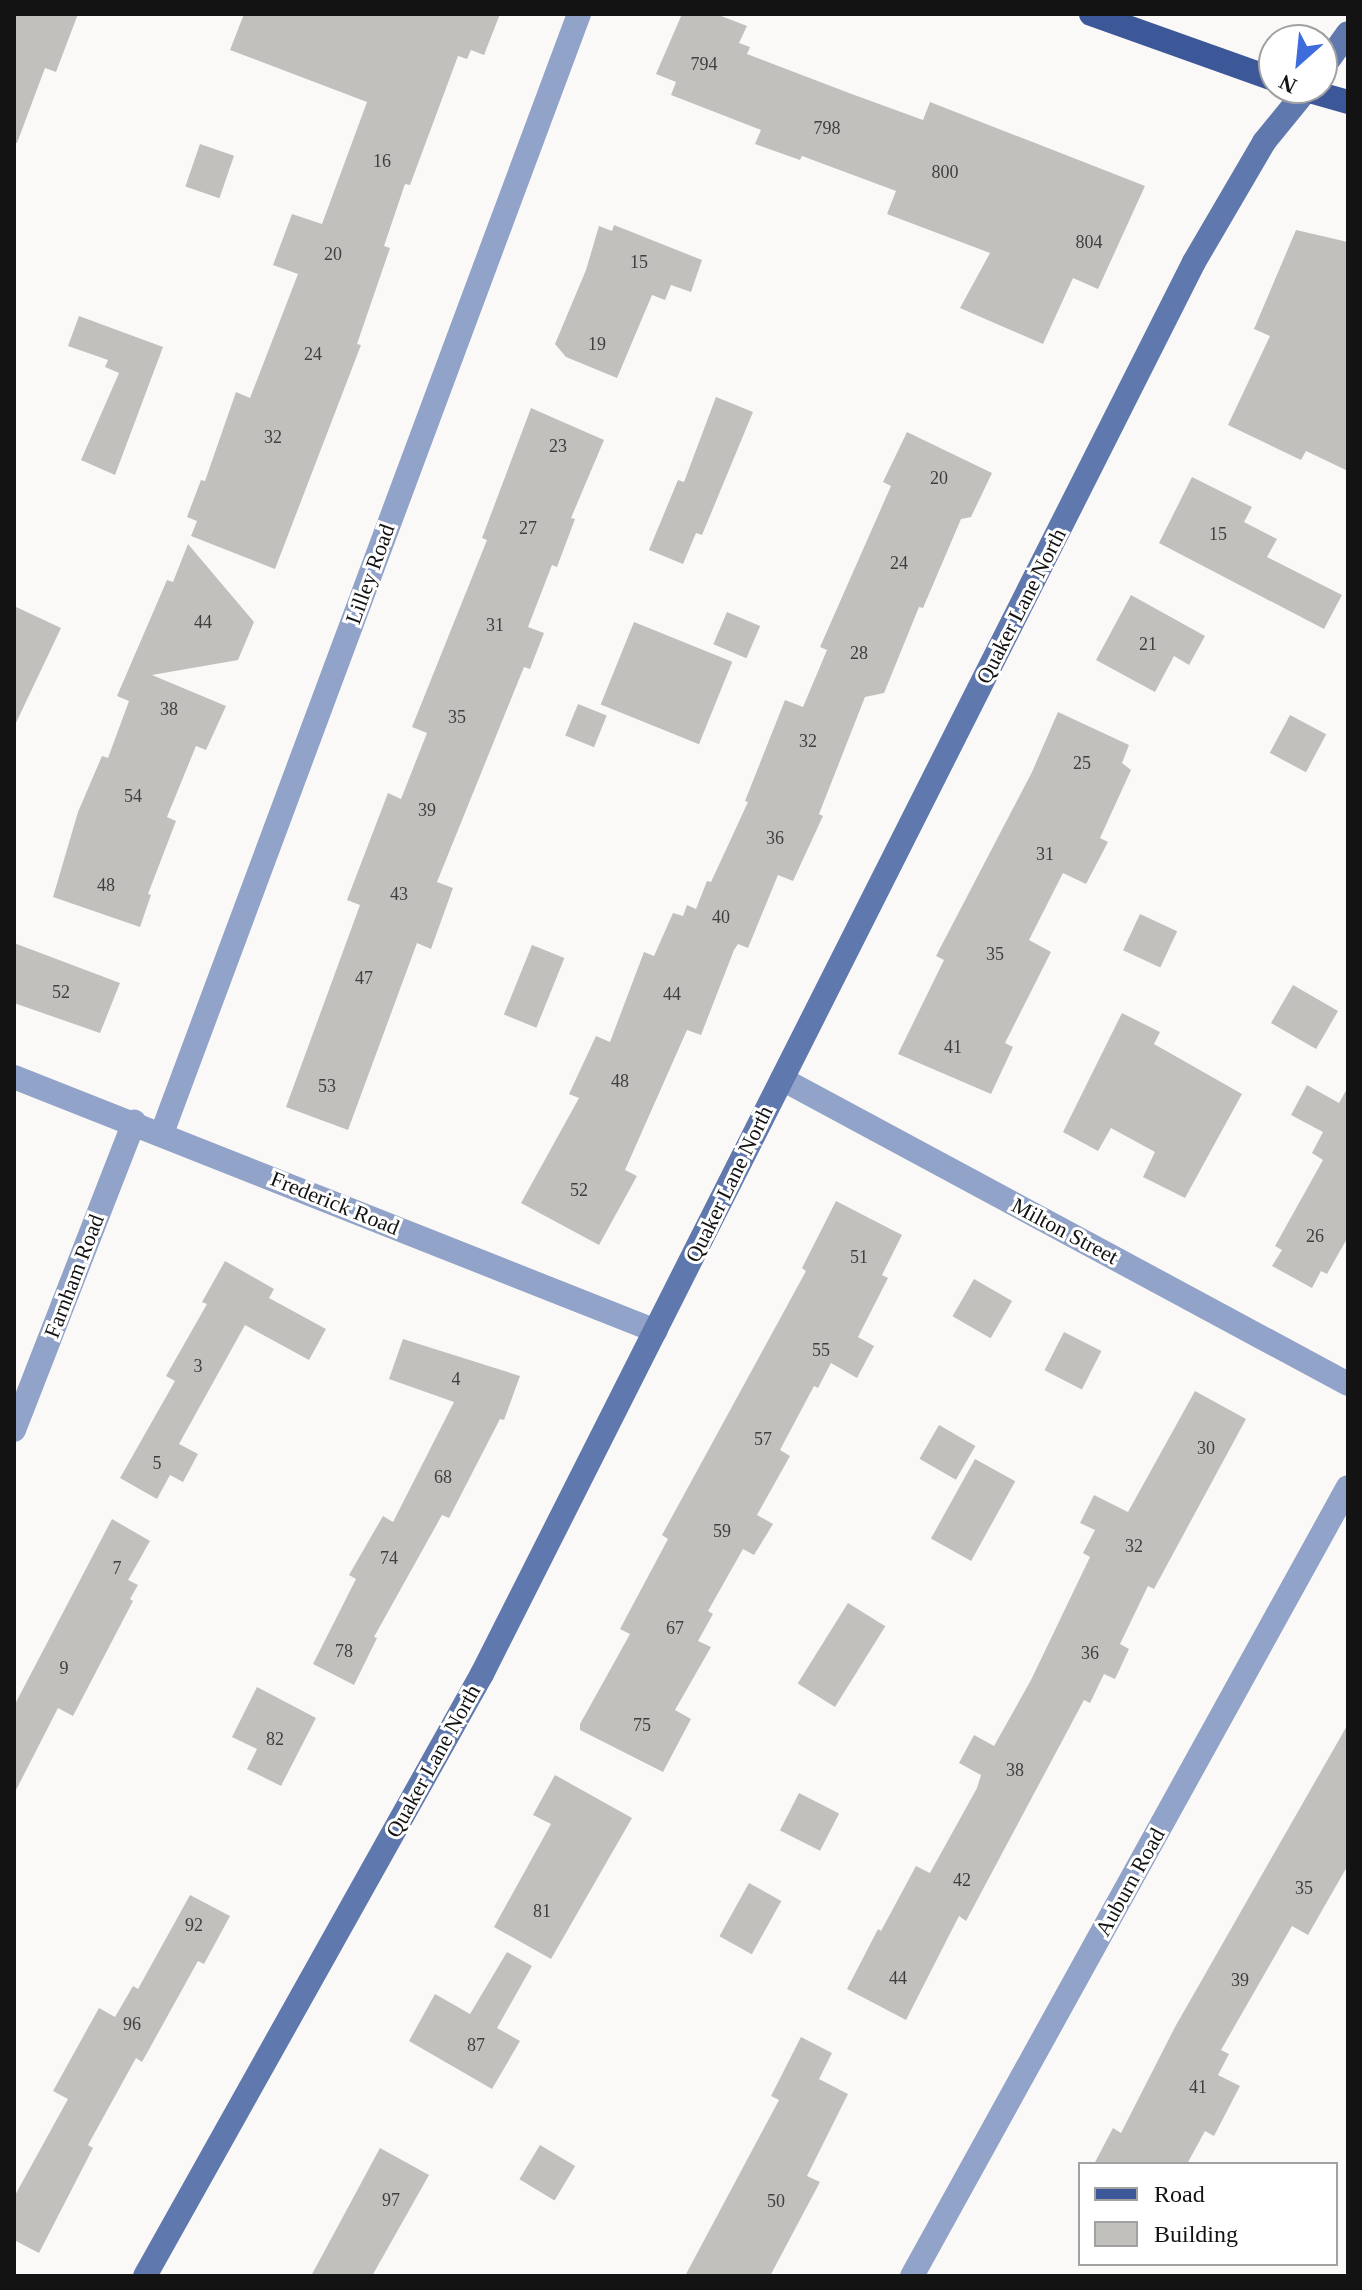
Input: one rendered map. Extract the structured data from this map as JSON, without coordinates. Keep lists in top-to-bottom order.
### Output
{
  "streets": {
    "street": [
      "Lilley Road",
      "Quaker Lane North",
      "Frederick Road",
      "Milton Street",
      "Farnham Road",
      "Auburn Road"
    ]
  },
  "crossings": [
    ["Lilley Road", "Frederick Road"],
    ["Quaker Lane North", "Frederick Road"],
    ["Quaker Lane North", "Milton Street"],
    ["Frederick Road", "Farnham Road"]
  ],
  "house_numbers": [
    "794",
    "798",
    "16",
    "800",
    "804",
    "20",
    "15",
    "19",
    "24",
    "32",
    "23",
    "20",
    "27",
    "15",
    "24",
    "44",
    "31",
    "21",
    "28",
    "38",
    "35",
    "32",
    "25",
    "54",
    "39",
    "36",
    "31",
    "48",
    "43",
    "40",
    "35",
    "47",
    "52",
    "44",
    "41",
    "48",
    "53",
    "52",
    "26",
    "51",
    "55",
    "3",
    "4",
    "57",
    "30",
    "5",
    "68",
    "59",
    "32",
    "74",
    "7",
    "67",
    "78",
    "36",
    "9",
    "75",
    "82",
    "38",
    "42",
    "35",
    "81",
    "92",
    "44",
    "39",
    "96",
    "87",
    "41",
    "97",
    "50"
  ],
  "legend": ["Road", "Building"],
  "north": "bottom left"
}
